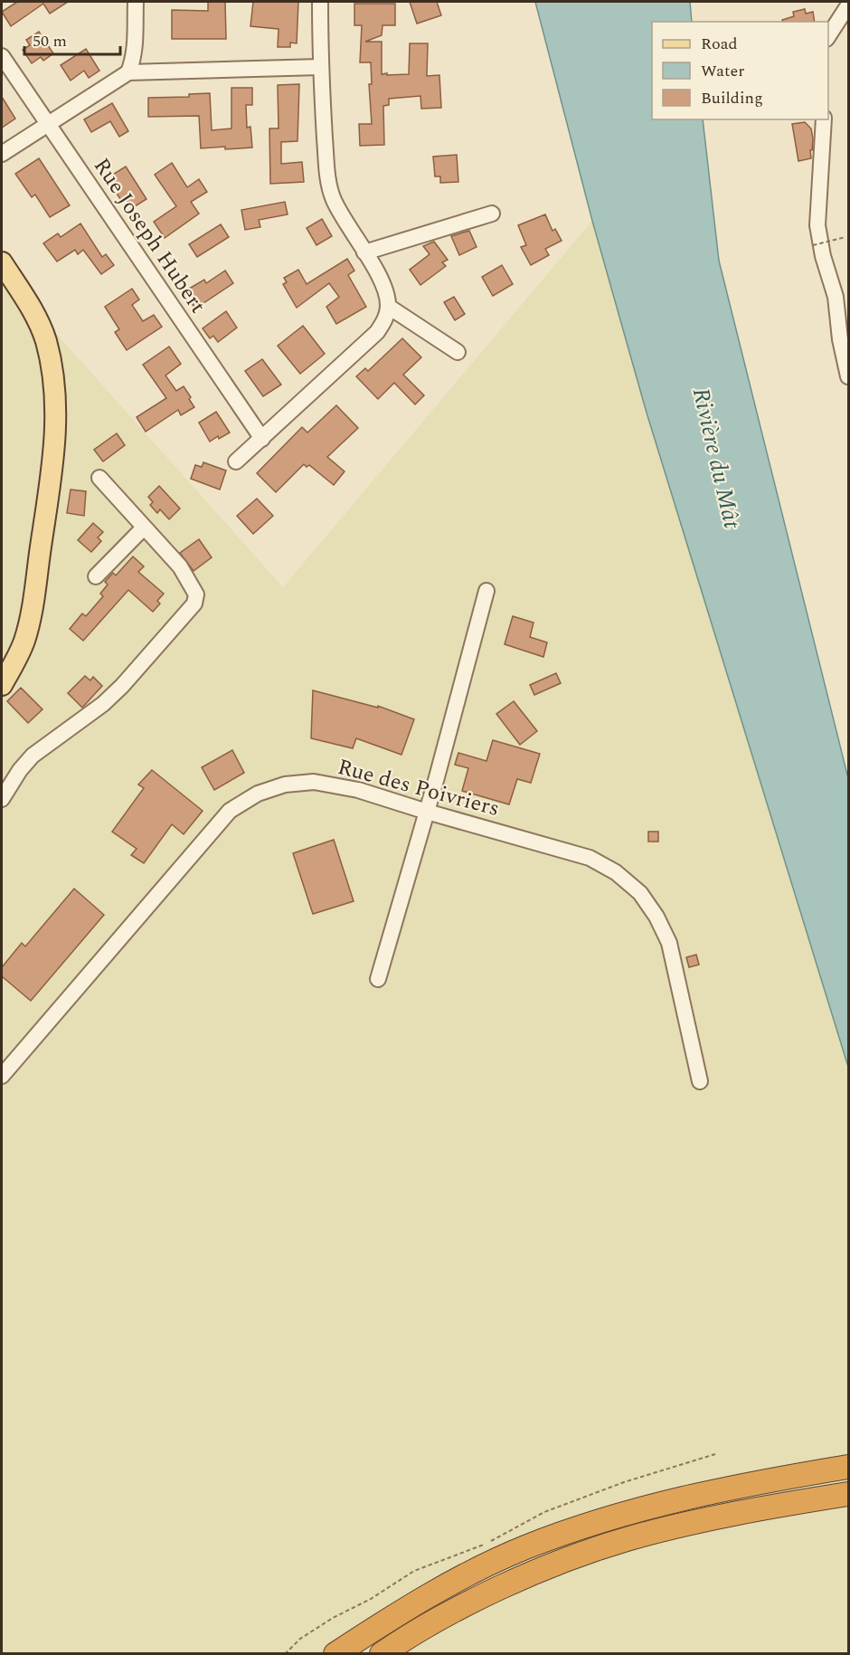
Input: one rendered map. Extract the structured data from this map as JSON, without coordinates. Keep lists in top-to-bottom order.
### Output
{
  "streets": {
    "street": ["Rue Joseph Hubert", "Rue des Poivriers"]
  },
  "water": ["Rivière du Mât"],
  "legend": ["Road", "Water", "Building"],
  "scale_bar": "50 m"
}
